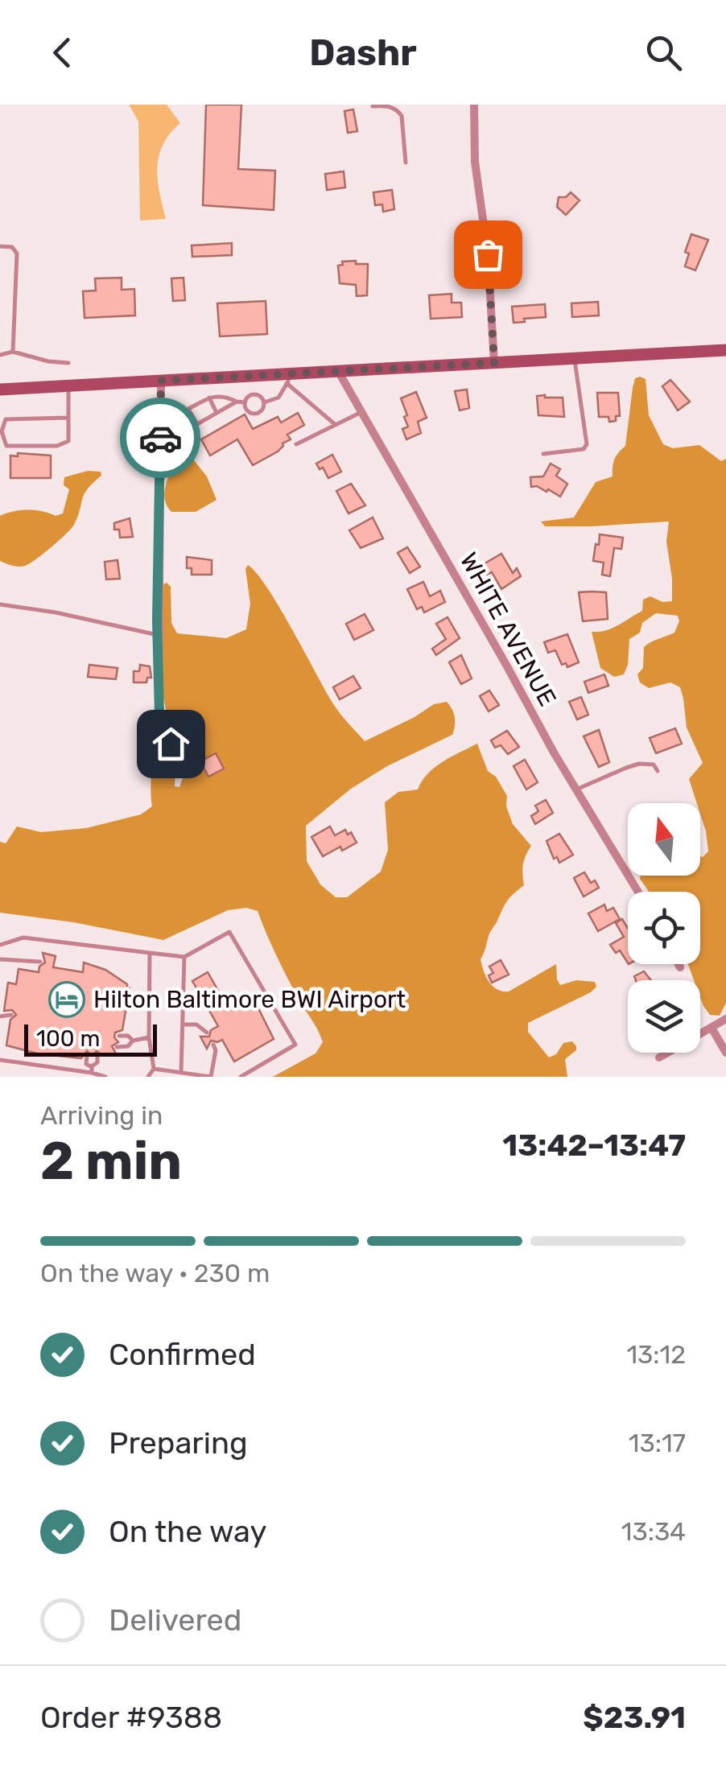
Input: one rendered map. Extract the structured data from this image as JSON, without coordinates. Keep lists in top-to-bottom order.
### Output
{
  "streets": {
    "street": ["WHITE AVENUE"]
  },
  "places": {
    "hotel": ["Hilton Baltimore BWI Airport"]
  },
  "scale_bar": "100 m",
  "north": "top",
  "page": {
    "header": "Dashr",
    "scale": "100 m",
    "heading": ["2 min", "Arriving in", "13:42–13:47"],
    "panel": ["Order #9388", "$23.91"],
    "bar": "On the way · 230 m",
    "list": [
      ["Confirmed", "13:12"],
      ["Preparing", "13:17"],
      ["On the way", "13:34"],
      "Delivered"
    ]
  }
}
